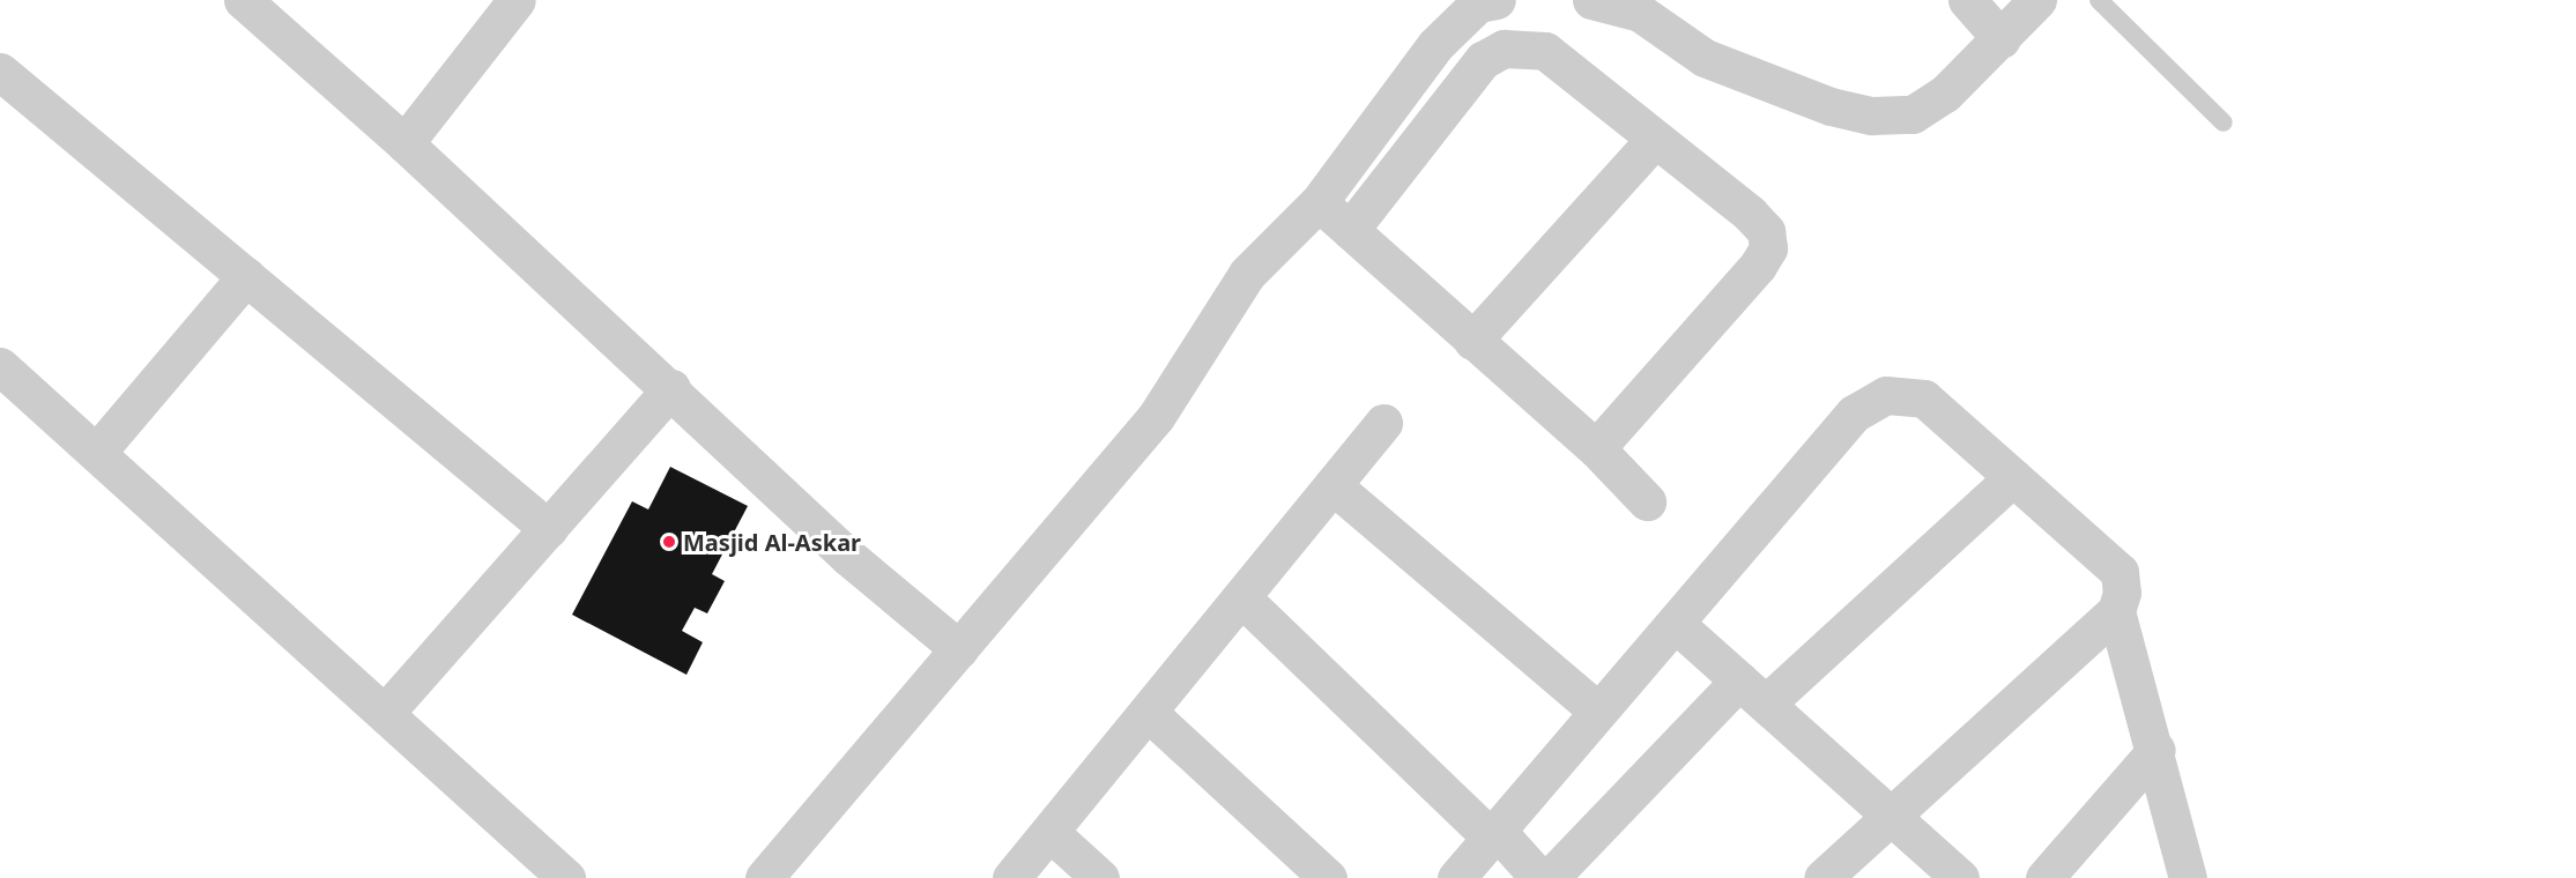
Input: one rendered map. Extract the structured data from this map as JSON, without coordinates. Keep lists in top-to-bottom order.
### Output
{
  "places": ["Masjid Al-Askar"]
}
